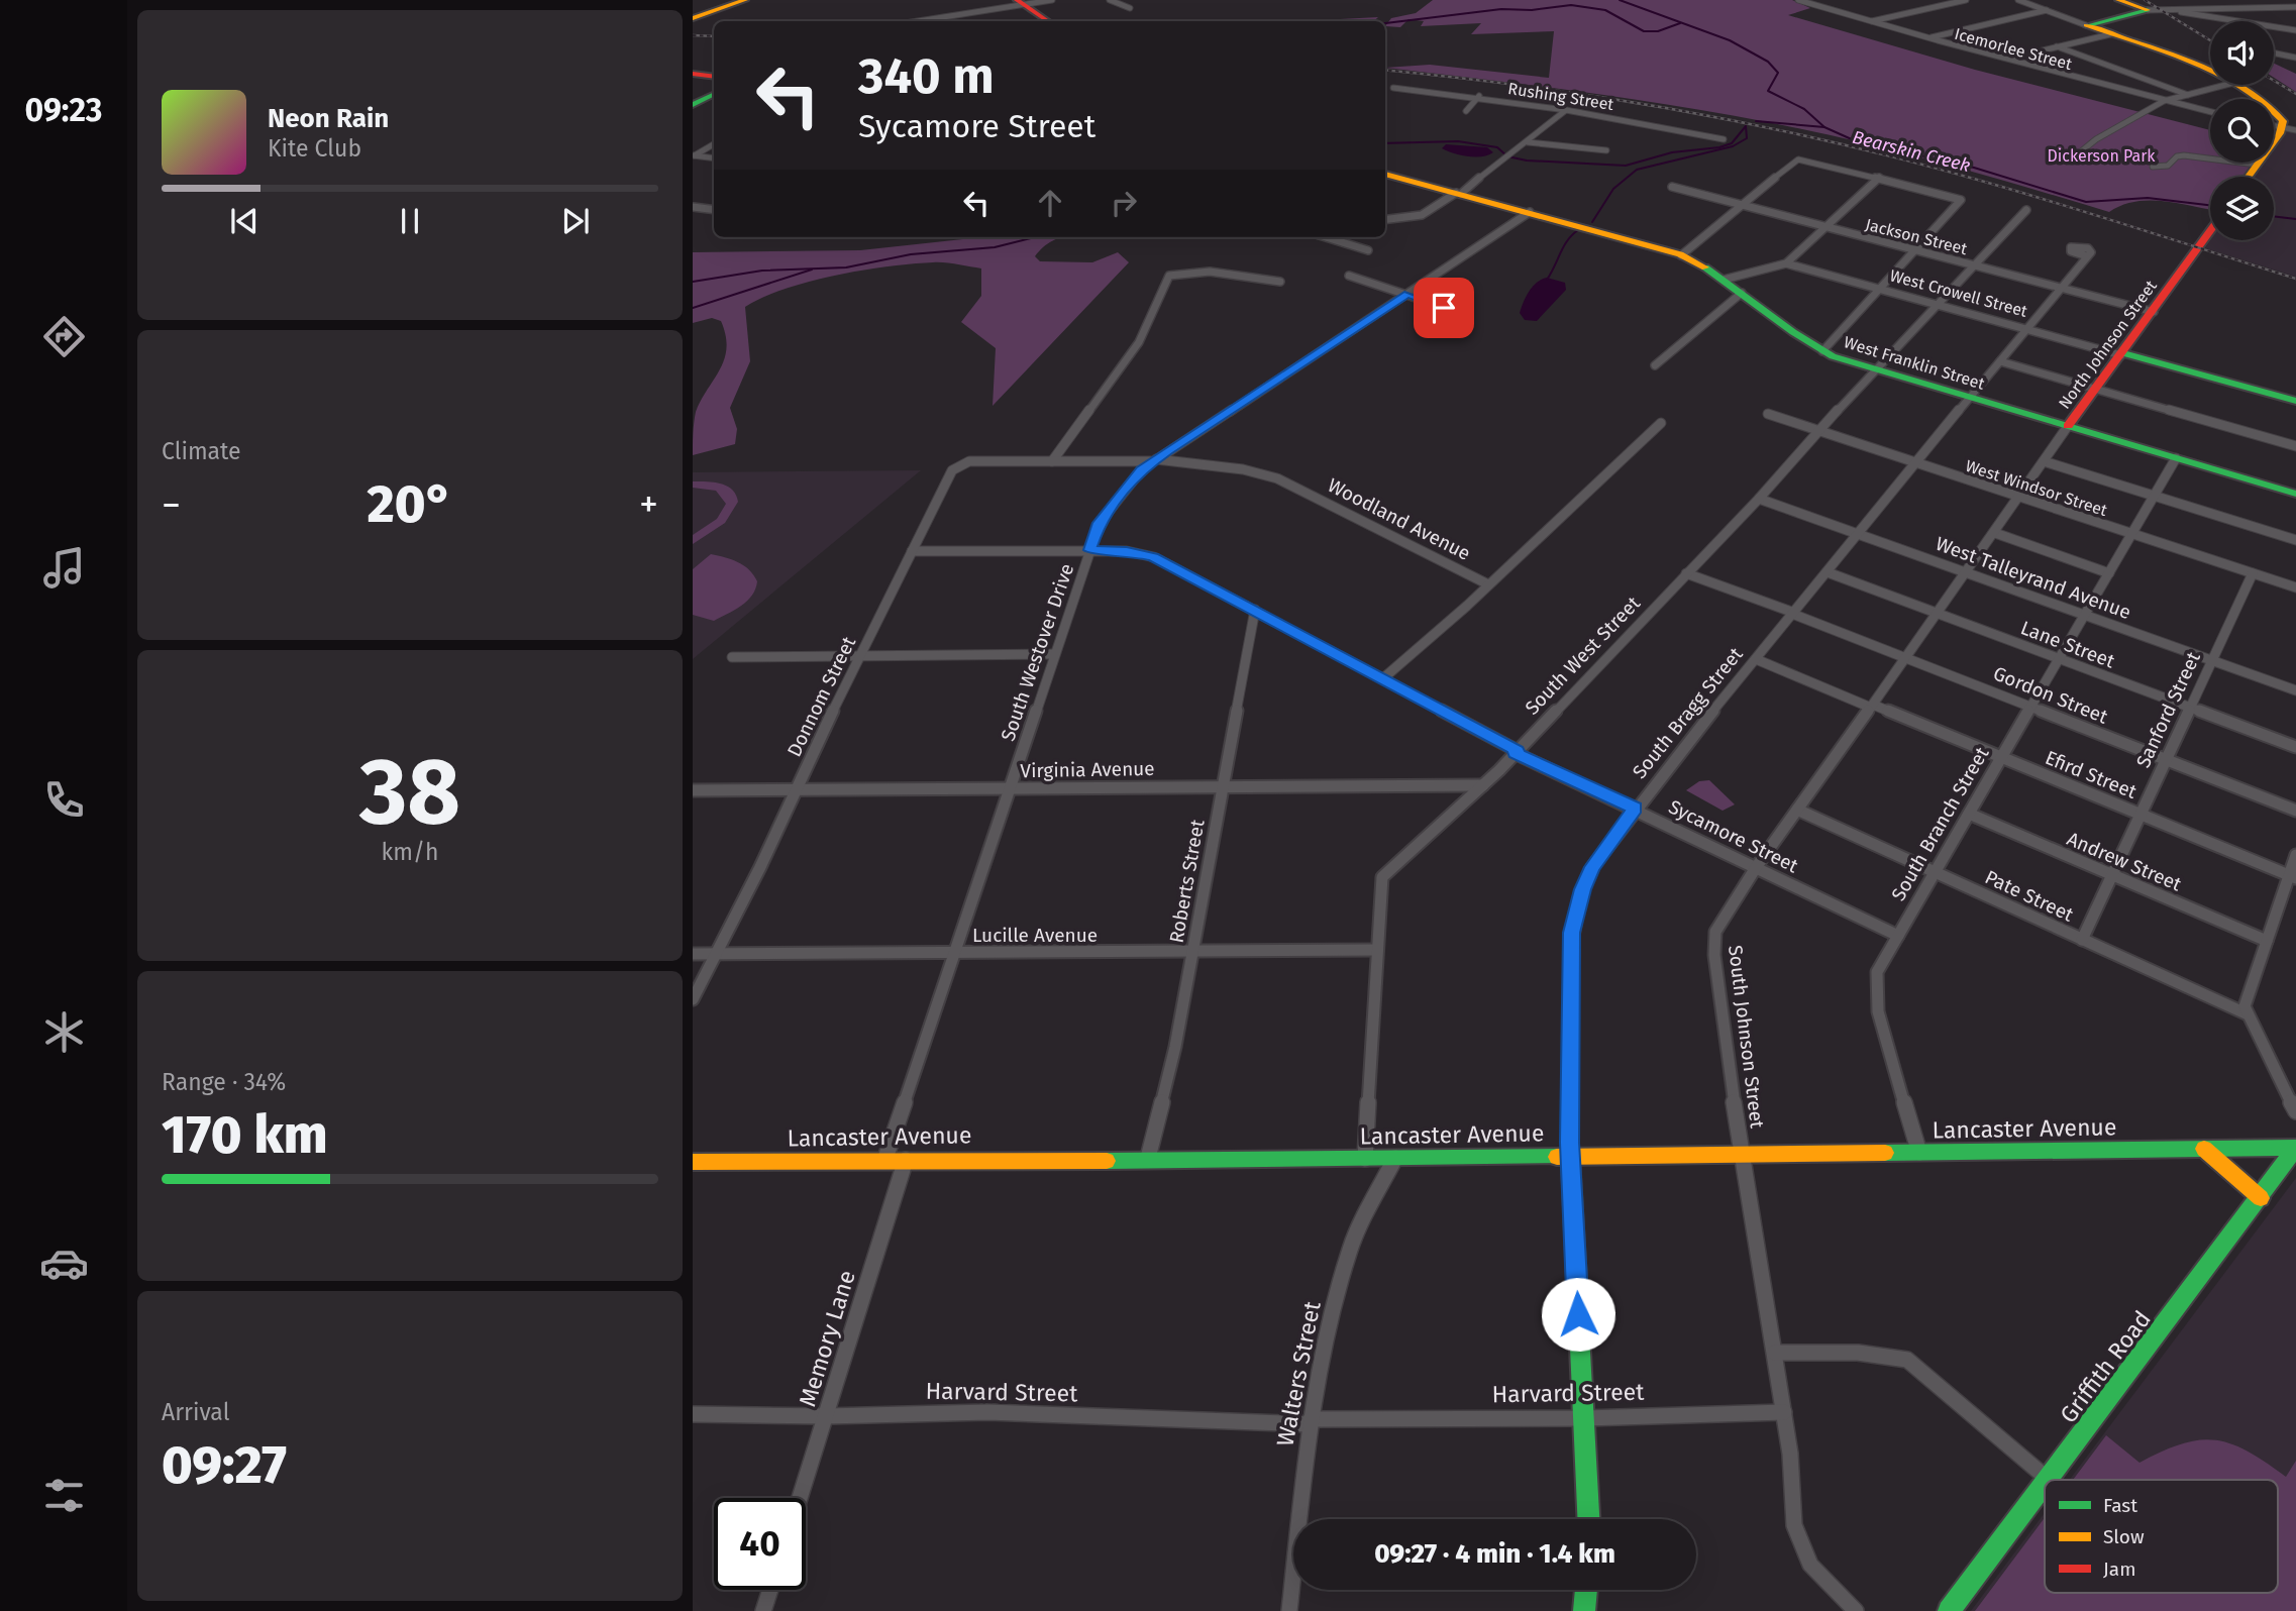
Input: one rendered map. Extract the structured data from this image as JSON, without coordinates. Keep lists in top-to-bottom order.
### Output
{
  "streets": {
    "main road": [
      "West Crowell Street",
      "North Johnson Street",
      "West Franklin Street",
      "South Bragg Street",
      "Lancaster Avenue",
      "Griffith Road"
    ],
    "street": [
      "Icemorlee Street",
      "Rushing Street",
      "Jackson Street",
      "West Windsor Street",
      "Woodland Avenue",
      "West Talleyrand Avenue",
      "Lane Street",
      "South Westover Drive",
      "South West Street",
      "Gordon Street",
      "Donnom Street",
      "Sanford Street",
      "Virginia Avenue",
      "Efird Street",
      "South Branch Street",
      "Sycamore Street",
      "Andrew Street",
      "Roberts Street",
      "Pate Street",
      "Lucille Avenue",
      "South Johnson Street",
      "Memory Lane",
      "Walters Street",
      "Harvard Street"
    ]
  },
  "crossings": [
    ["Jackson Street", "North Johnson Street"],
    ["Jackson Street", "South West Street"],
    ["Jackson Street", "South Bragg Street"],
    ["West Crowell Street", "North Johnson Street"],
    ["West Crowell Street", "South West Street"],
    ["West Crowell Street", "South Bragg Street"],
    ["North Johnson Street", "West Franklin Street"],
    ["North Johnson Street", "West Windsor Street"],
    ["North Johnson Street", "South Johnson Street"],
    ["West Franklin Street", "South Westover Drive"],
    ["West Franklin Street", "South West Street"],
    ["West Franklin Street", "South Bragg Street"],
    ["West Franklin Street", "South Branch Street"],
    ["West Windsor Street", "South West Street"],
    ["West Windsor Street", "Sanford Street"],
    ["West Windsor Street", "South Bragg Street"],
    ["West Windsor Street", "South Branch Street"],
    ["West Windsor Street", "South Johnson Street"],
    ["Woodland Avenue", "South Westover Drive"],
    ["Woodland Avenue", "Donnom Street"],
    ["West Talleyrand Avenue", "South West Street"],
    ["West Talleyrand Avenue", "Sanford Street"],
    ["West Talleyrand Avenue", "South Bragg Street"],
    ["West Talleyrand Avenue", "South Branch Street"],
    ["West Talleyrand Avenue", "South Johnson Street"],
    ["Lane Street", "Sanford Street"],
    ["Lane Street", "South Bragg Street"],
    ["Lane Street", "South Branch Street"],
    ["Lane Street", "South Johnson Street"],
    ["South Westover Drive", "Virginia Avenue"],
    ["South Westover Drive", "Sycamore Street"],
    ["South Westover Drive", "Lucille Avenue"],
    ["South Westover Drive", "Lancaster Avenue"],
    ["South West Street", "Gordon Street"],
    ["South West Street", "Virginia Avenue"],
    ["South West Street", "Sycamore Street"],
    ["South West Street", "Lucille Avenue"],
    ["South West Street", "Lancaster Avenue"],
    ["Gordon Street", "Sanford Street"],
    ["Gordon Street", "South Bragg Street"],
    ["Gordon Street", "South Branch Street"],
    ["Gordon Street", "South Johnson Street"],
    ["Donnom Street", "Virginia Avenue"],
    ["Donnom Street", "Sycamore Street"],
    ["Donnom Street", "Lucille Avenue"],
    ["Sanford Street", "Efird Street"],
    ["Sanford Street", "Andrew Street"],
    ["Sanford Street", "Pate Street"],
    ["South Bragg Street", "Efird Street"],
    ["South Bragg Street", "Sycamore Street"],
    ["South Bragg Street", "Lancaster Avenue"],
    ["South Bragg Street", "Harvard Street"],
    ["Virginia Avenue", "Roberts Street"],
    ["Efird Street", "South Branch Street"],
    ["Efird Street", "South Johnson Street"],
    ["South Branch Street", "Sycamore Street"],
    ["South Branch Street", "Andrew Street"],
    ["South Branch Street", "Pate Street"],
    ["South Branch Street", "Lancaster Avenue"],
    ["Sycamore Street", "Roberts Street"],
    ["Sycamore Street", "South Johnson Street"],
    ["Roberts Street", "Lucille Avenue"],
    ["Roberts Street", "Lancaster Avenue"],
    ["Pate Street", "South Johnson Street"],
    ["South Johnson Street", "Lancaster Avenue"],
    ["South Johnson Street", "Harvard Street"],
    ["Lancaster Avenue", "Memory Lane"],
    ["Lancaster Avenue", "Griffith Road"],
    ["Lancaster Avenue", "Walters Street"],
    ["Memory Lane", "Harvard Street"],
    ["Walters Street", "Harvard Street"]
  ],
  "water": ["Bearskin Creek"],
  "parks": ["Dickerson Park"],
  "legend": ["Fast", "Slow", "Jam"],
  "page": {
    "tabs": "09:23",
    "turn": ["340 m", "Sycamore Street"],
    "song": ["Neon Rain", "Kite Club"],
    "tile": [
      "Climate",
      ["38", "km/h"],
      ["Range · 34%", "170 km"],
      ["Arrival", "09:27"]
    ],
    "heat": ["−", "20°", "+"],
    "limit": "40",
    "trip": "09:27 · 4 min · 1.4 km"
  }
}
